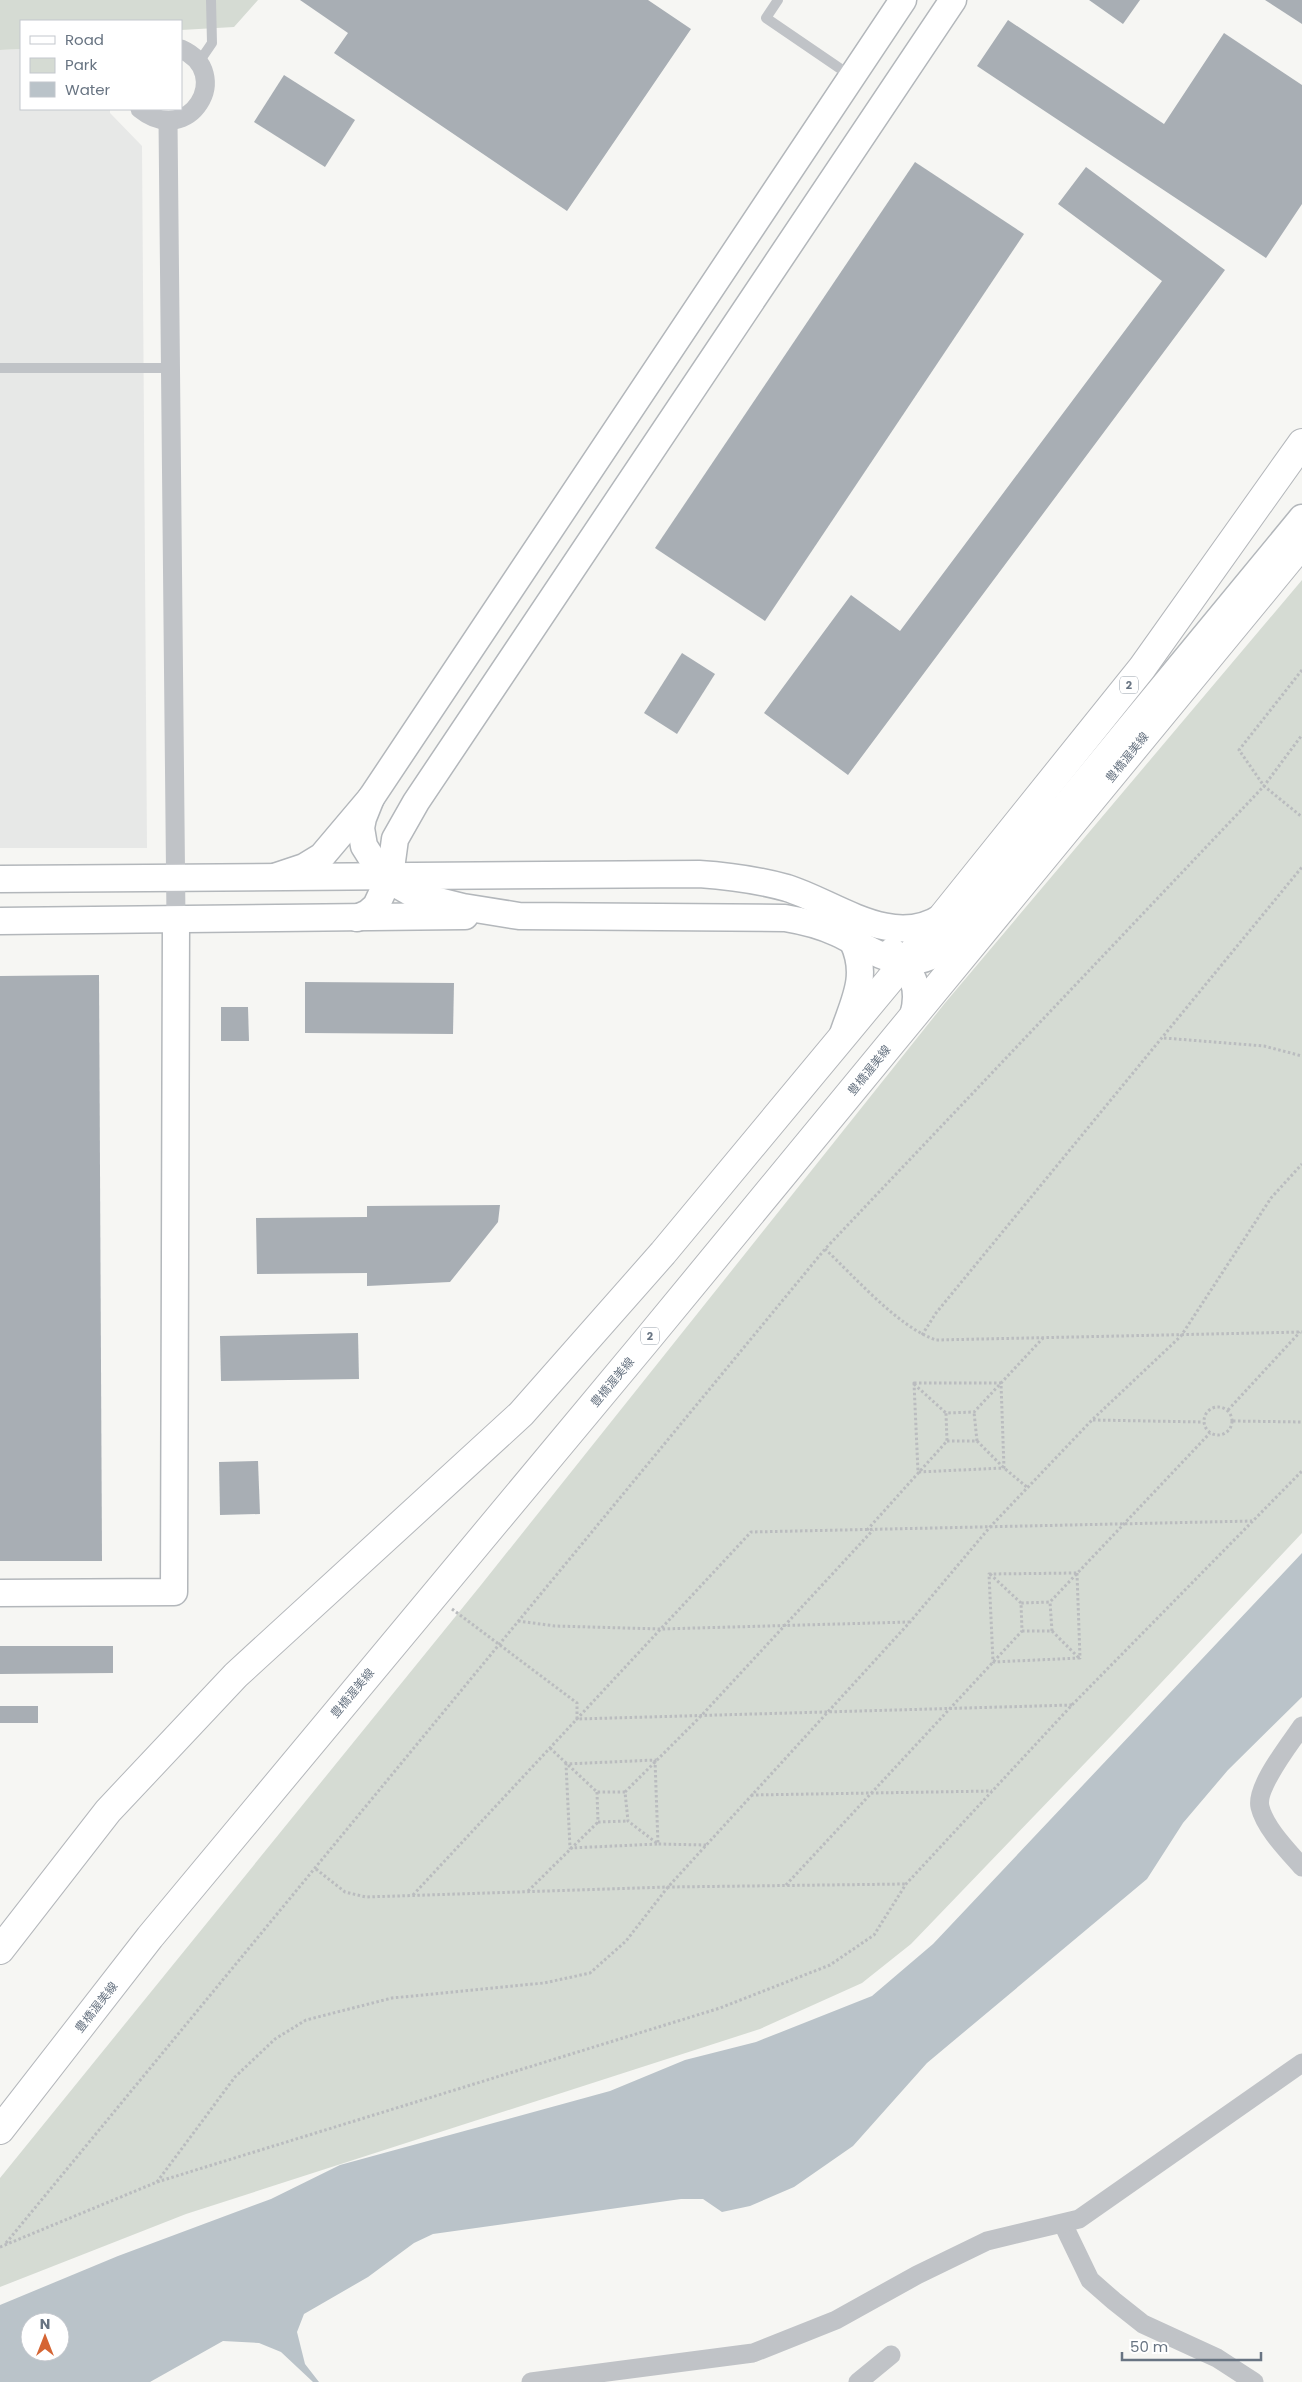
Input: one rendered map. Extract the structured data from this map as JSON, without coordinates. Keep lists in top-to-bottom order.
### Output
{
  "streets": {
    "main road": ["2", "豊橋渥美線"]
  },
  "legend": ["Road", "Park", "Water"],
  "scale_bar": "50 m",
  "north": "top"
}
